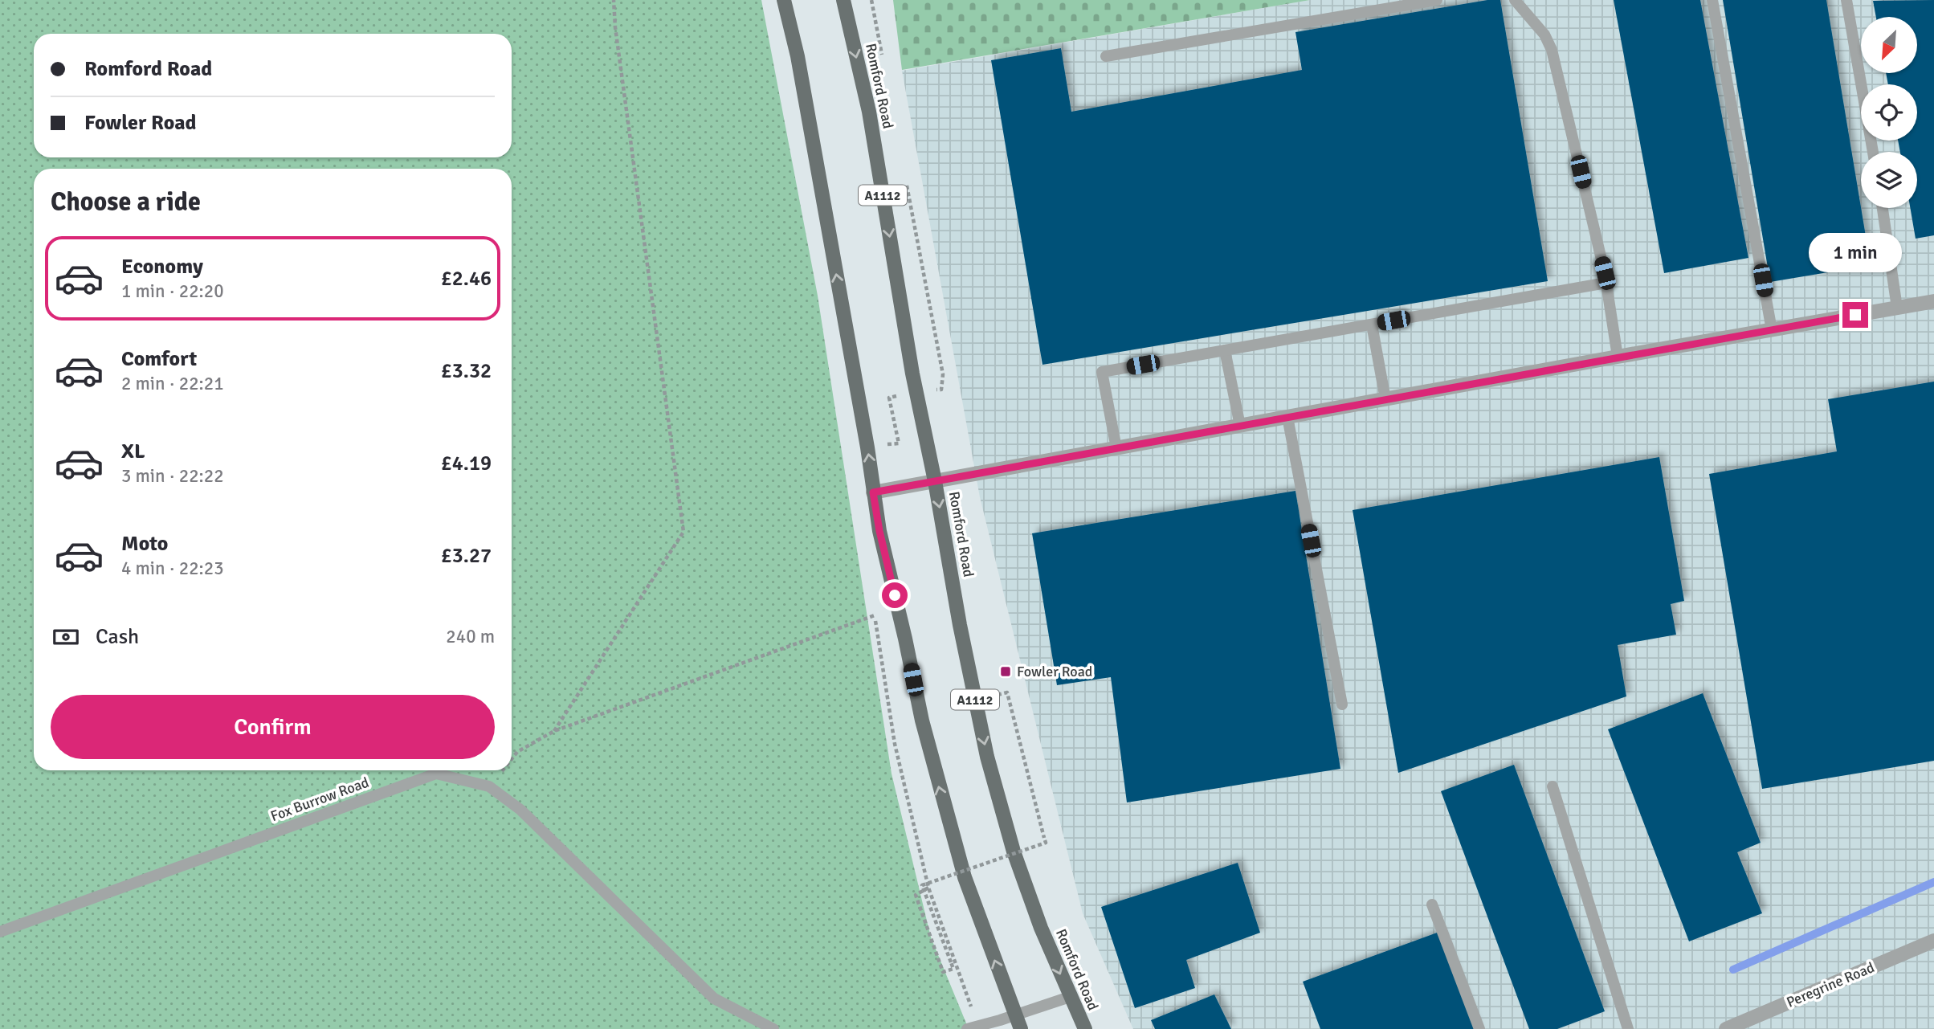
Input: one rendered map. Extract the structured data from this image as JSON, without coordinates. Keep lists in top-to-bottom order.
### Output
{
  "streets": {
    "main road": ["Romford Road", "A1112"],
    "street": ["Peregrine Road"],
    "lane": ["Fox Burrow Road"]
  },
  "places": {
    "transit": ["Fowler Road"]
  },
  "north": "bottom left",
  "page": {
    "banner": ["Romford Road", "Fowler Road"],
    "heading": "Choose a ride",
    "bubble": "1 min",
    "list": [
      {
        "name": "Economy",
        "note": "1 min · 22:20",
        "value": "£2.46"
      },
      {
        "name": "Comfort",
        "note": "2 min · 22:21",
        "value": "£3.32"
      },
      {
        "name": "XL",
        "note": "3 min · 22:22",
        "value": "£4.19"
      },
      {
        "name": "Moto",
        "note": "4 min · 22:23",
        "value": "£3.27"
      }
    ],
    "pay": ["Cash", "240 m"],
    "buttons": "Confirm"
  }
}
